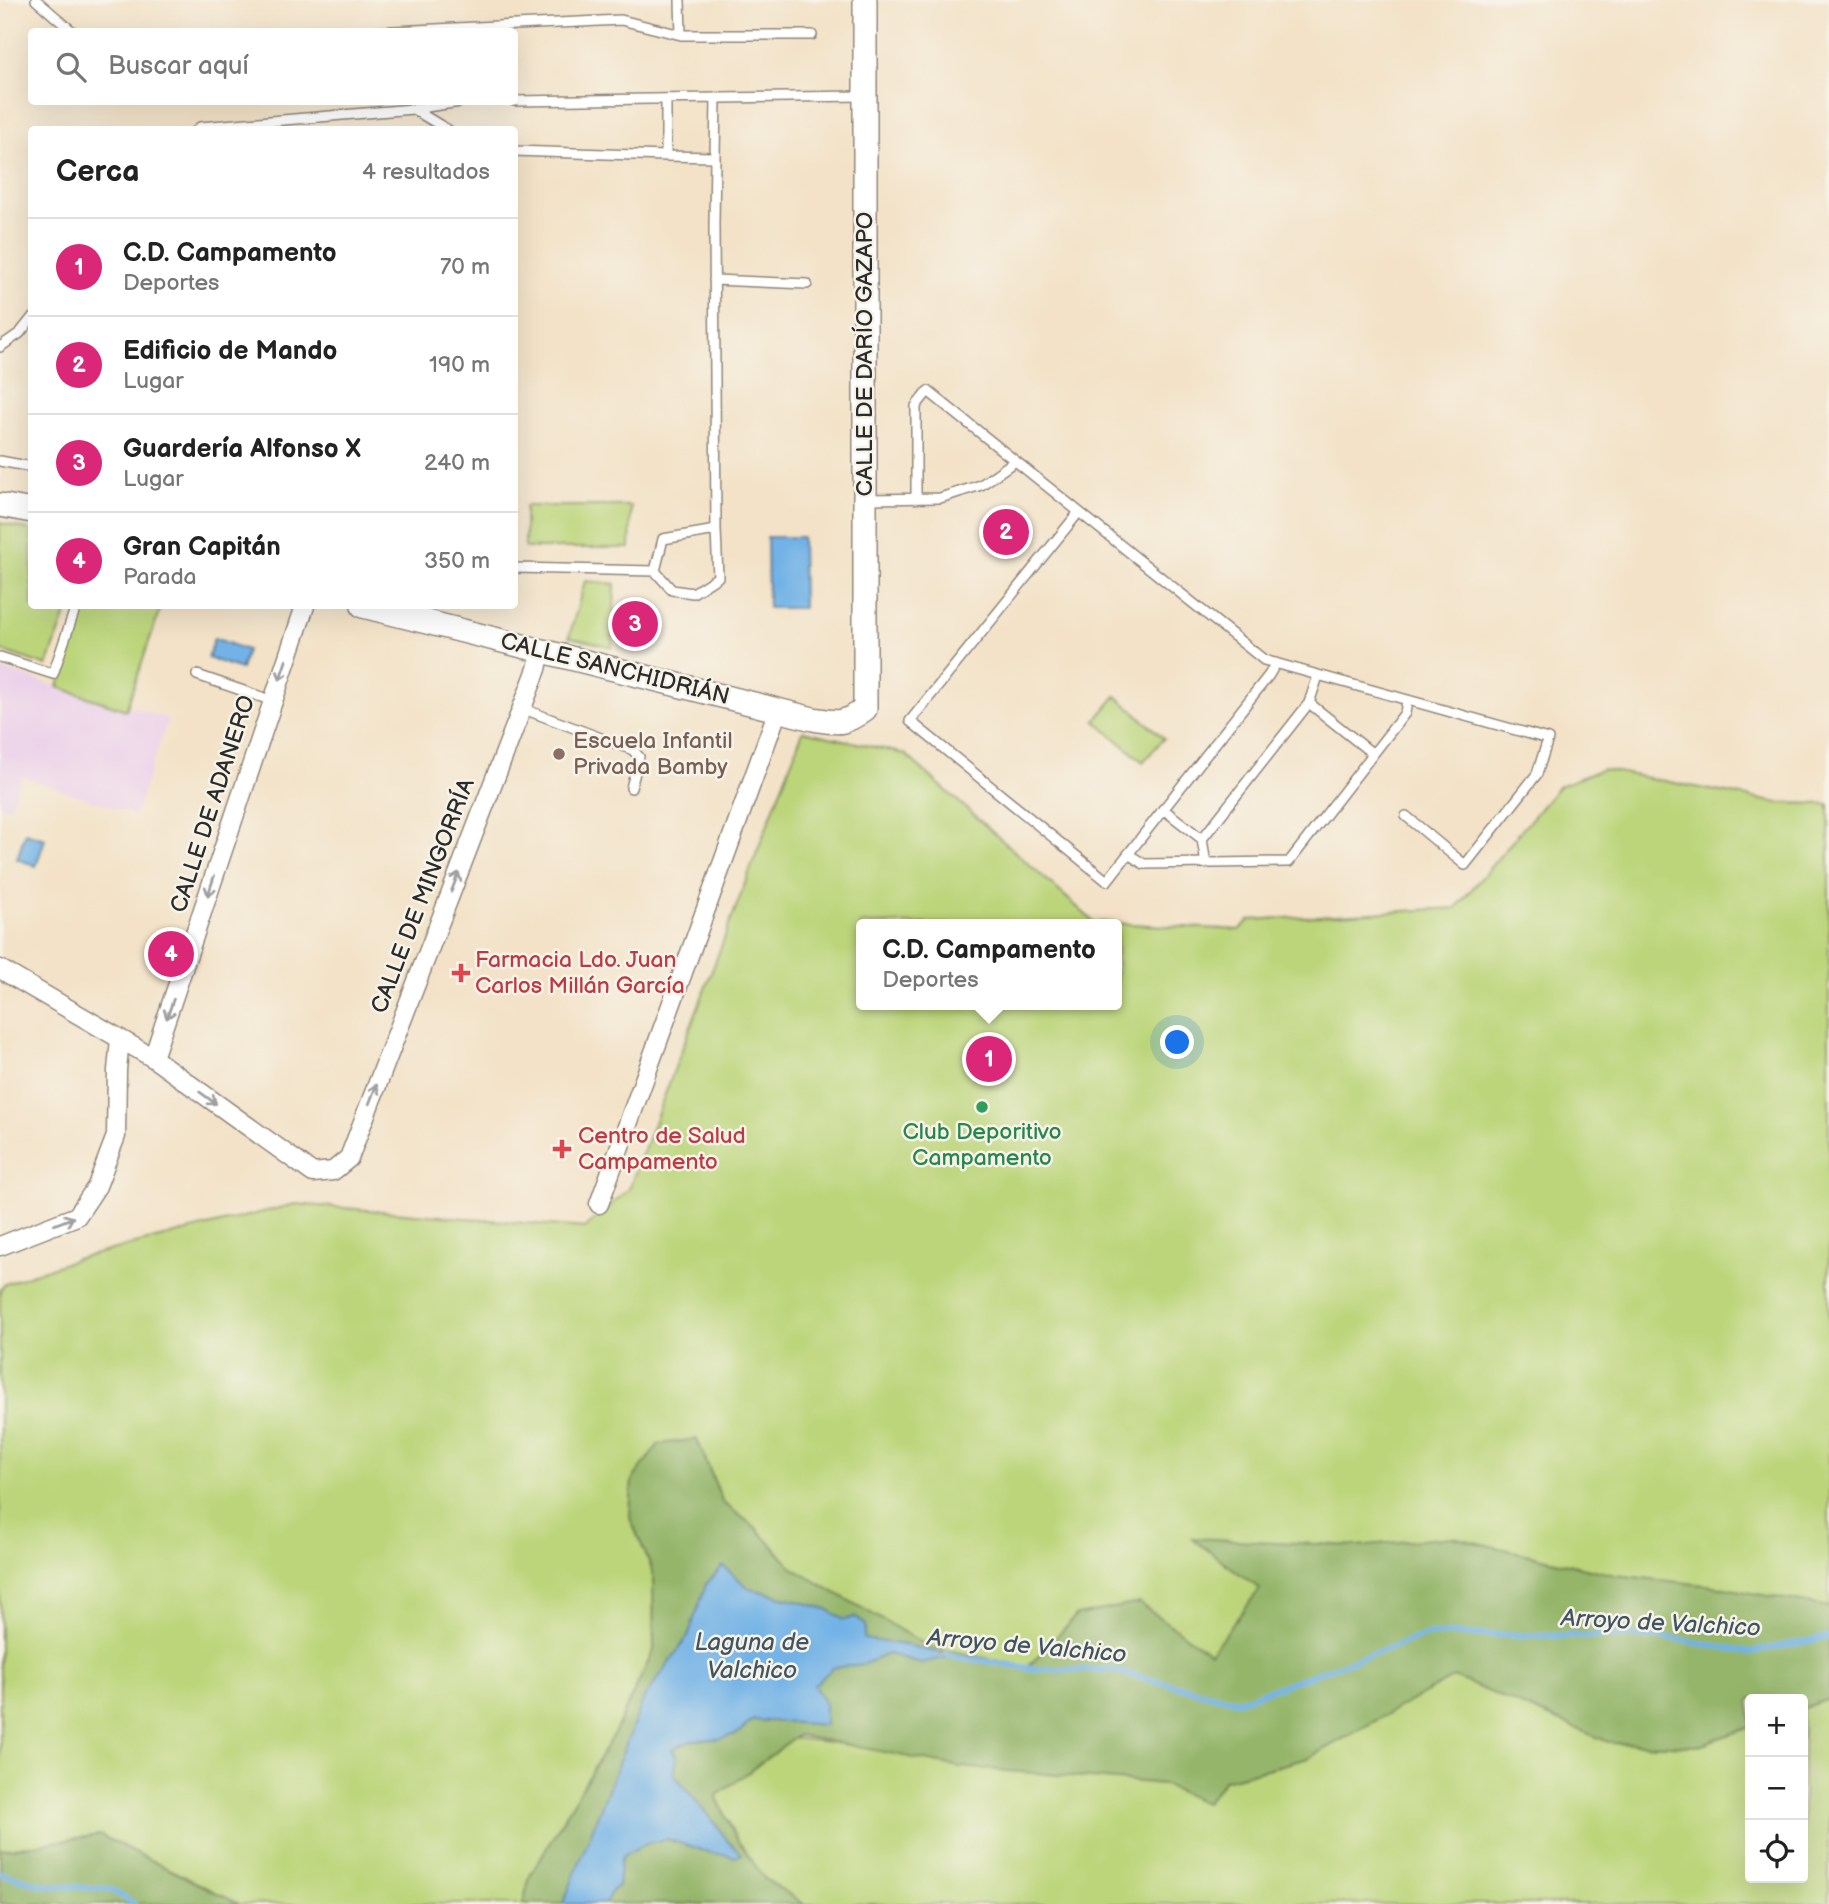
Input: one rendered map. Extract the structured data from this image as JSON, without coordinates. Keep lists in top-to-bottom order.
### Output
{
  "streets": {
    "street": [
      "CALLE DE DARÍO GAZAPO",
      "CALLE SANCHIDRIÁN",
      "CALLE DE ADANERO",
      "CALLE DE MINGORRÍA"
    ]
  },
  "crossings": [
    ["CALLE DE DARÍO GAZAPO", "CALLE SANCHIDRIÁN"],
    ["CALLE SANCHIDRIÁN", "CALLE DE MINGORRÍA"],
    ["CALLE DE ADANERO", "CALLE DE MINGORRÍA"]
  ],
  "one_way": ["CALLE DE ADANERO"],
  "water": ["Arroyo de Valchico", "Laguna de Valchico"],
  "places": {
    "other": ["Escuela Infantil Privada Bamby", "Club Deporitivo Campamento"],
    "health": ["Farmacia Ldo. Juan Carlos Millán García", "Centro de Salud Campamento"]
  },
  "page": {
    "search": "Buscar aquí",
    "heading": ["Cerca", "4 resultados"],
    "list": [
      {
        "mark": "1",
        "name": "C.D. Campamento",
        "note": "Deportes",
        "value": "70 m"
      },
      {
        "mark": "2",
        "name": "Edificio de Mando",
        "note": "Lugar",
        "value": "190 m"
      },
      {
        "mark": "3",
        "name": "Guardería Alfonso X",
        "note": "Lugar",
        "value": "240 m"
      },
      {
        "mark": "4",
        "name": "Gran Capitán",
        "note": "Parada",
        "value": "350 m"
      }
    ],
    "pins": [
      "2",
      "3",
      "4",
      "1"
    ],
    "popup": ["C.D. Campamento", "Deportes"],
    "map_buttons": ["+", "−"]
  }
}
